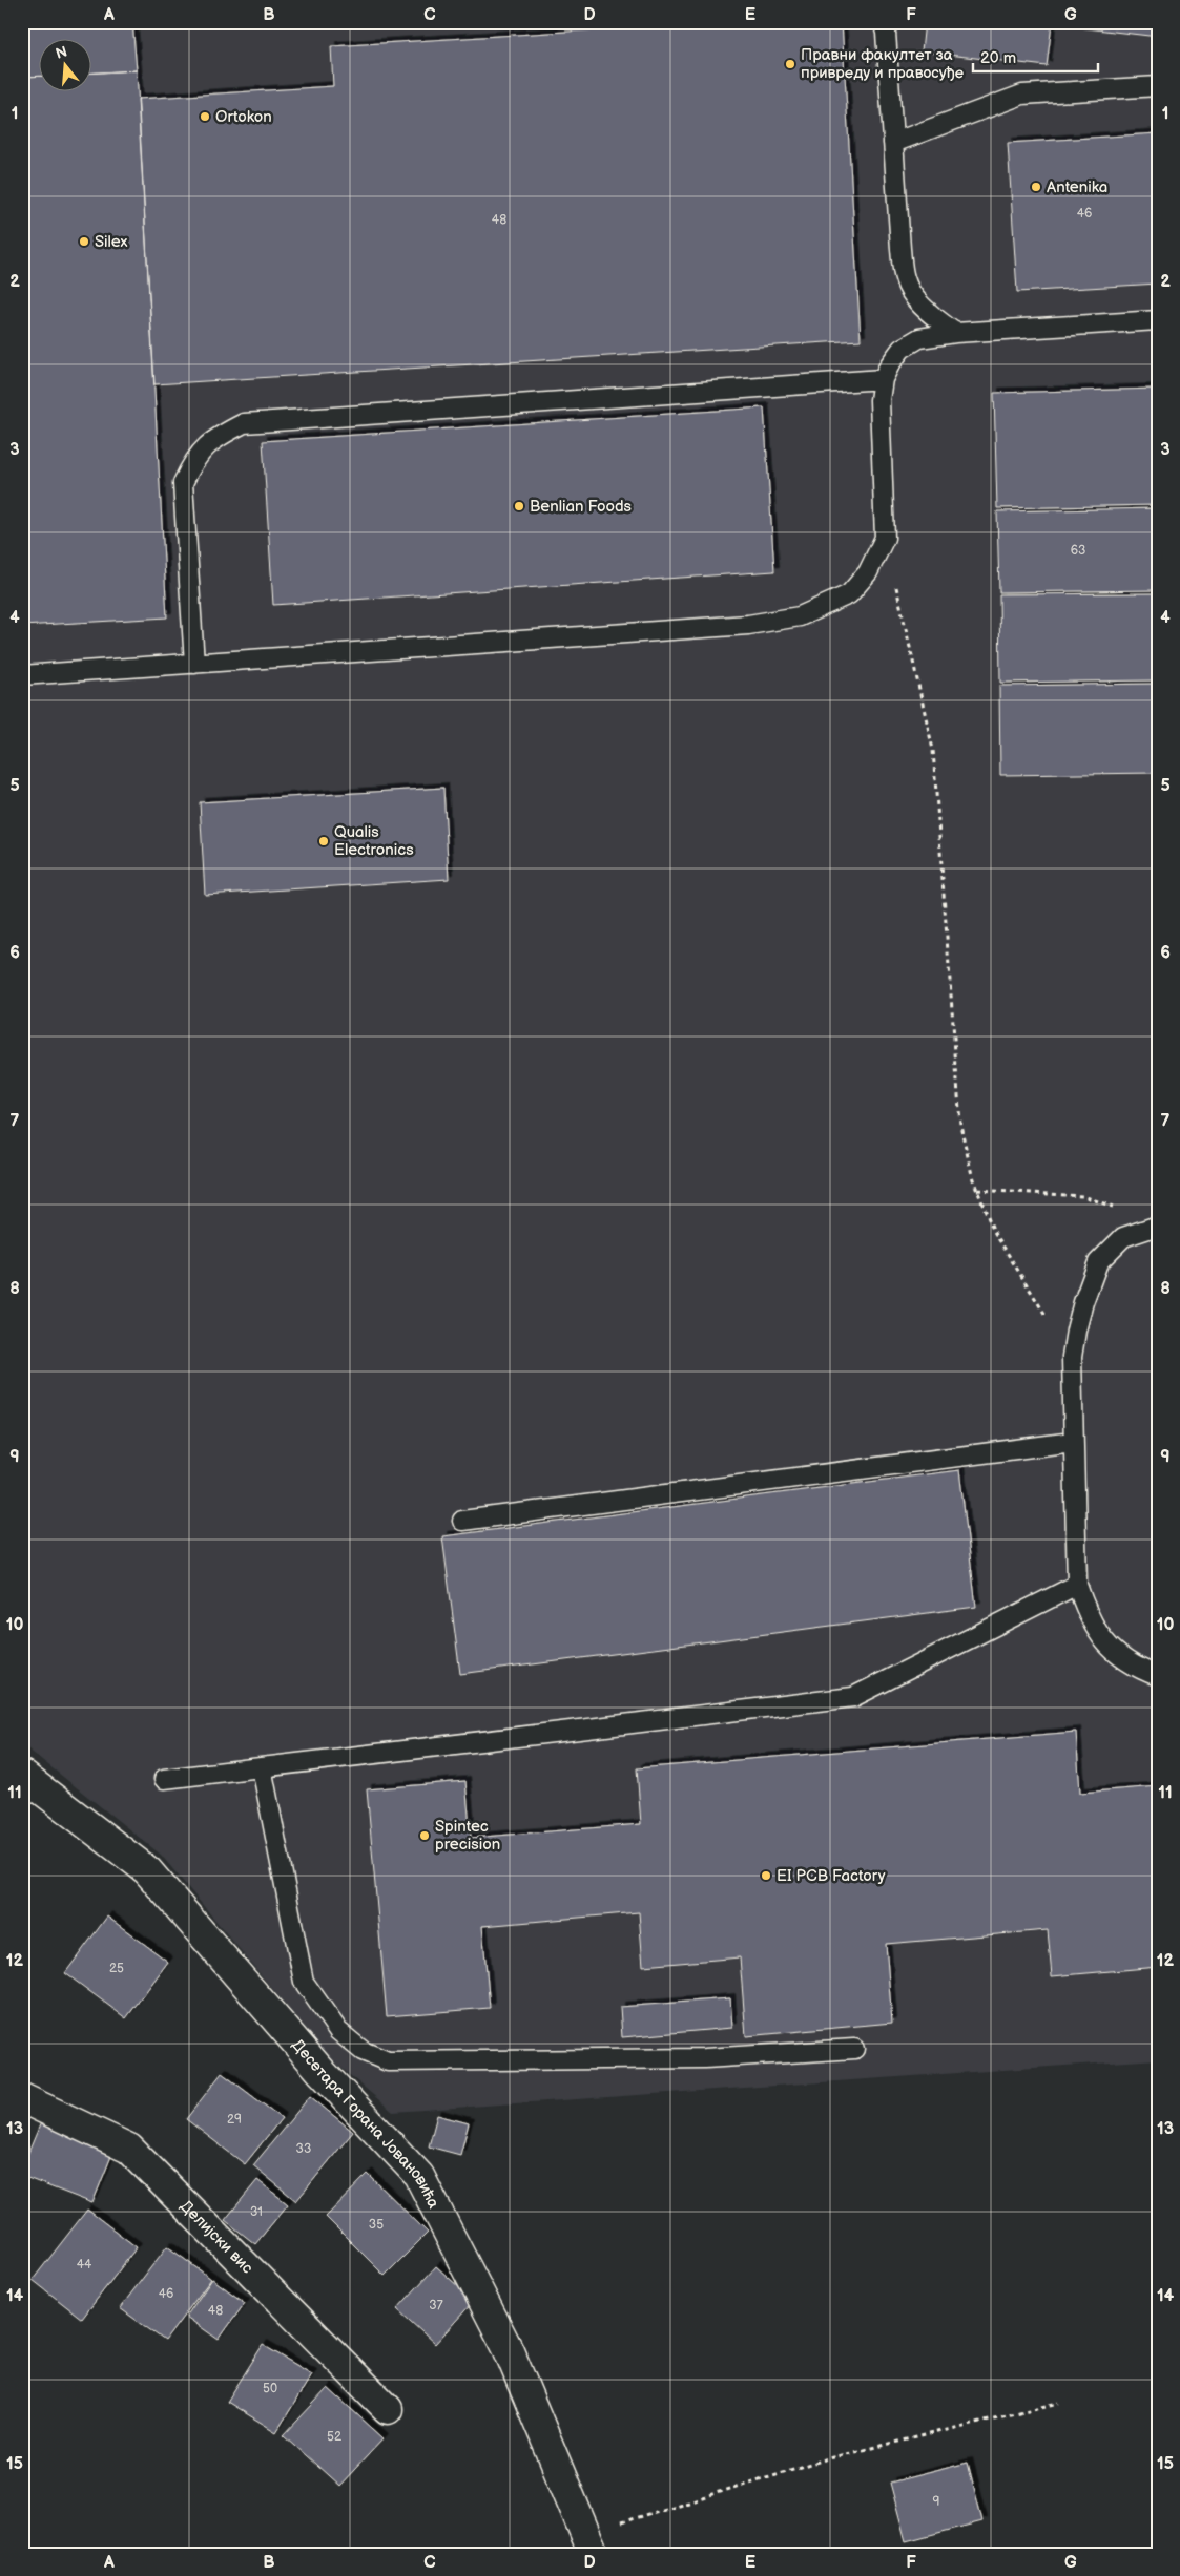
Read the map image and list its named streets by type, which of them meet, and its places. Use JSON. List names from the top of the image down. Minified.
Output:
{"streets":{"street":["Десетара Горана Јовановића","Делијски вис"]},"places":["Правни факултет за привреду и правосуђе","Ortokon","Antenika","Silex","Benlian Foods","Qualis Electronics","Spintec precision","EI PCB Factory"],"house_numbers":["46","48","63","25","29","33","31","35","44","46","37","48","50","52","9"],"scale_bar":"20 m","north":"top","grid":{"columns":["A","B","C","D","E","F","G"],"rows":["1","2","3","4","5","6","7","8","9","10","11","12","13","14","15"]}}
